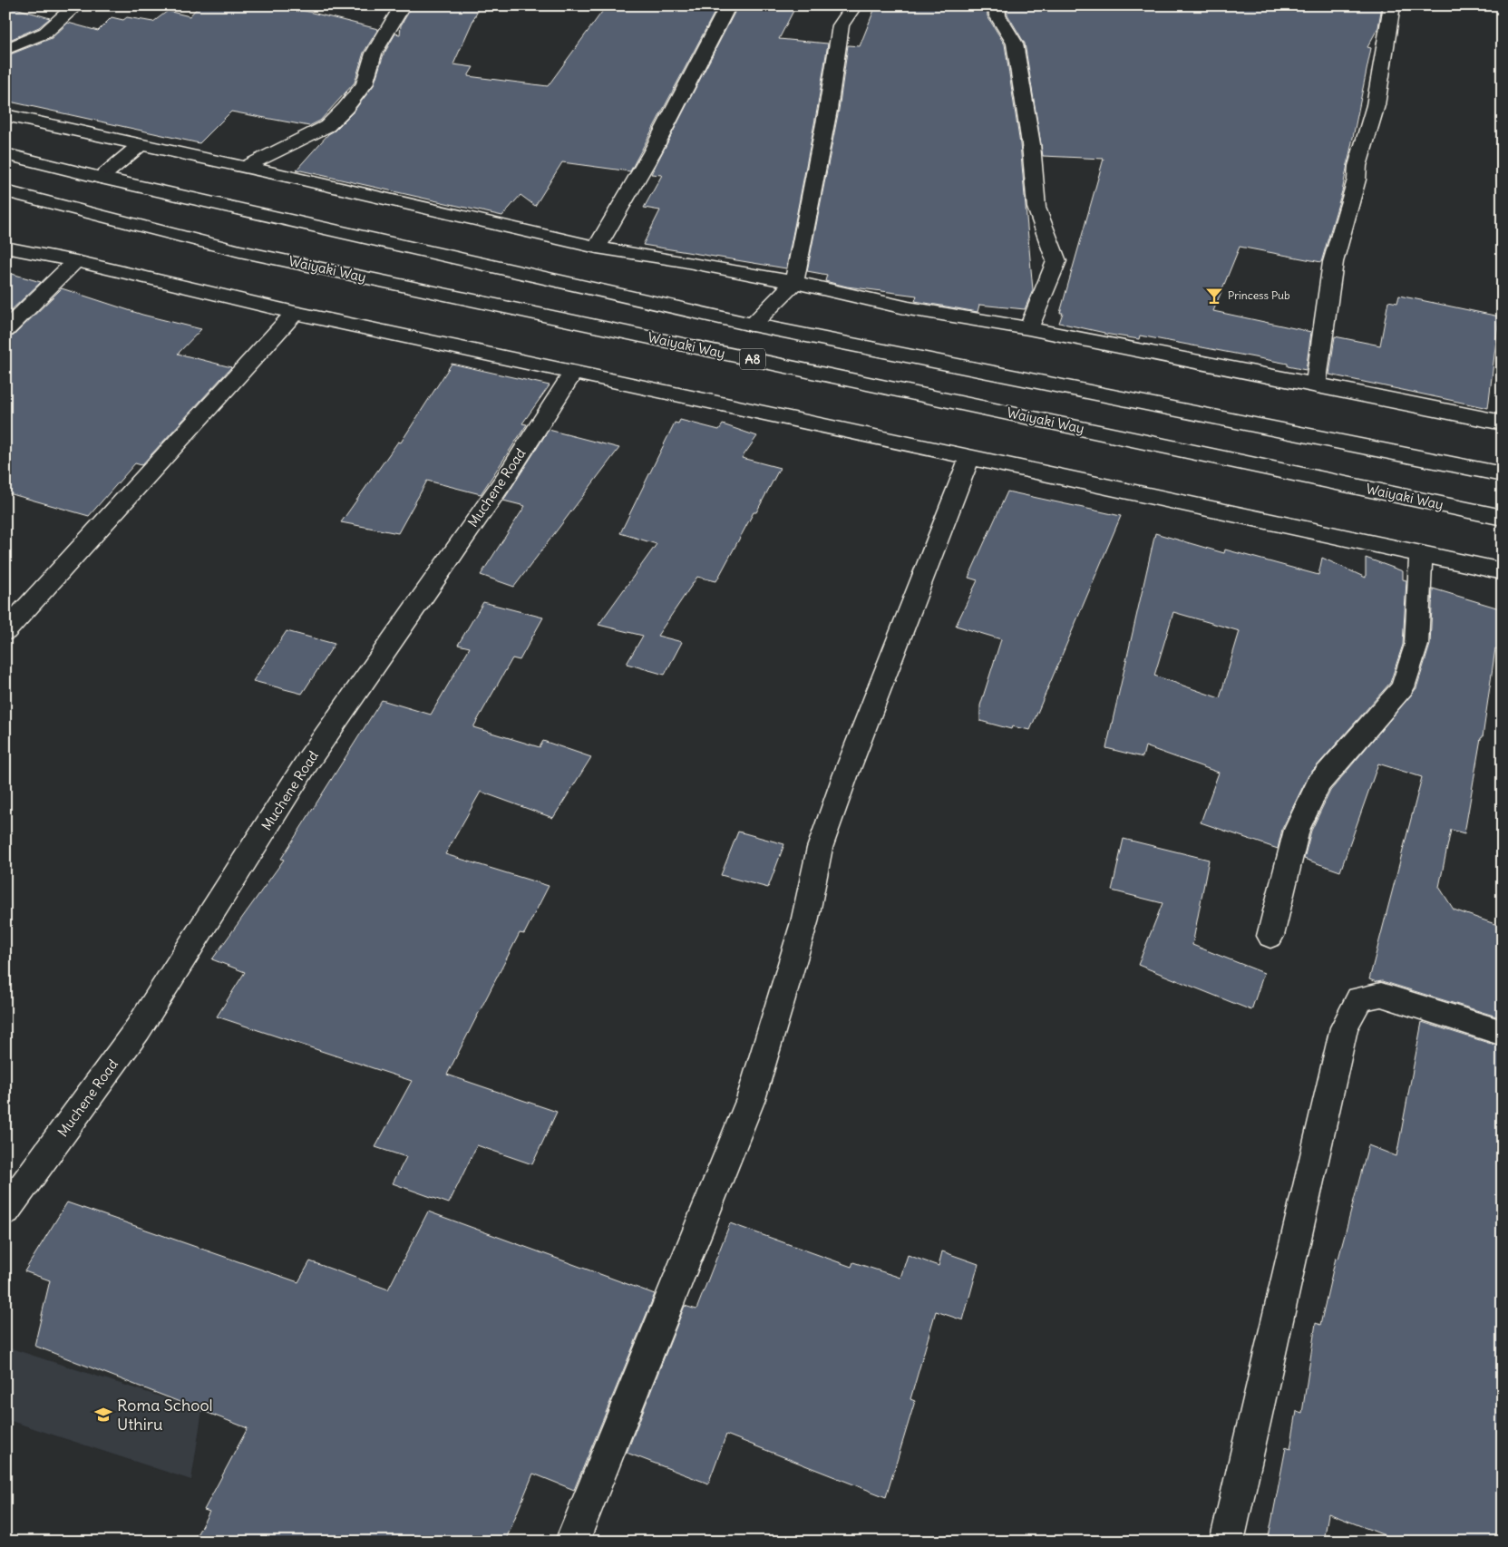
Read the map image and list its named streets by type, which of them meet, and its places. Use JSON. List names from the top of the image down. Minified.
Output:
{"streets":{"main road":["Waiyaki Way","A8","Muchene Road"]},"places":{"bar":["Princess Pub"],"school or university":["Roma School Uthiru"]}}
